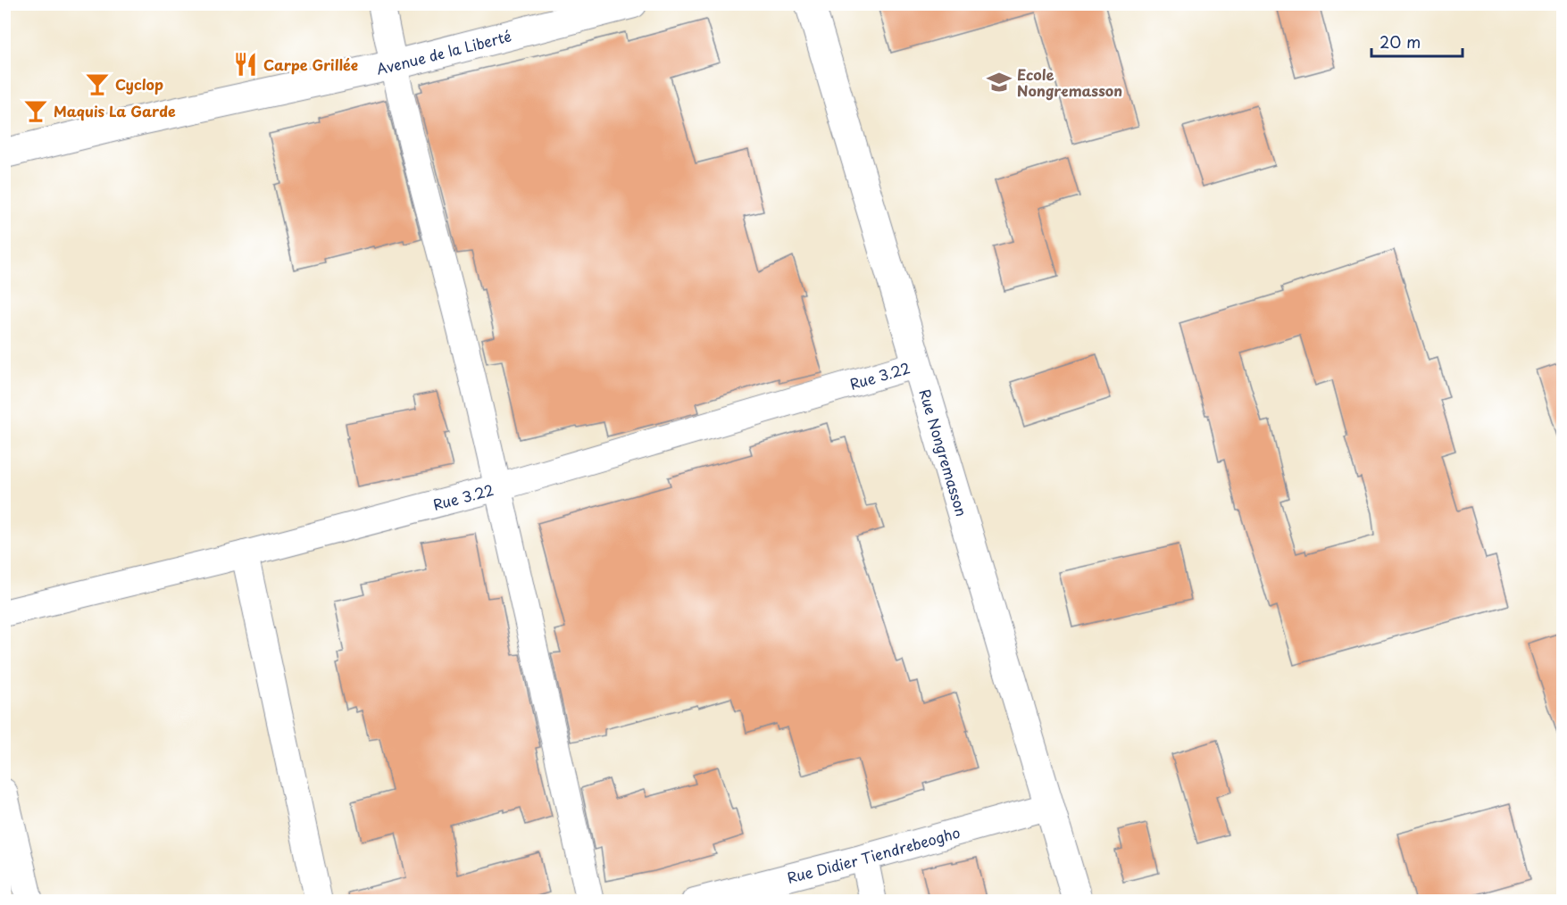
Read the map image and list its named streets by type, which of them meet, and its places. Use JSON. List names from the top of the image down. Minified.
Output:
{"streets":{"street":["Avenue de la Liberté","Rue 3.22","Rue Nongremasson","Rue Didier Tiendrebeogho"]},"crossings":[["Rue 3.22","Rue Nongremasson"],["Rue Nongremasson","Rue Didier Tiendrebeogho"]],"places":{"restaurant":["Carpe Grillée"],"school or university":["Ecole Nongremasson"],"bar":["Cyclop","Maquis La Garde"]},"scale_bar":"20 m"}
